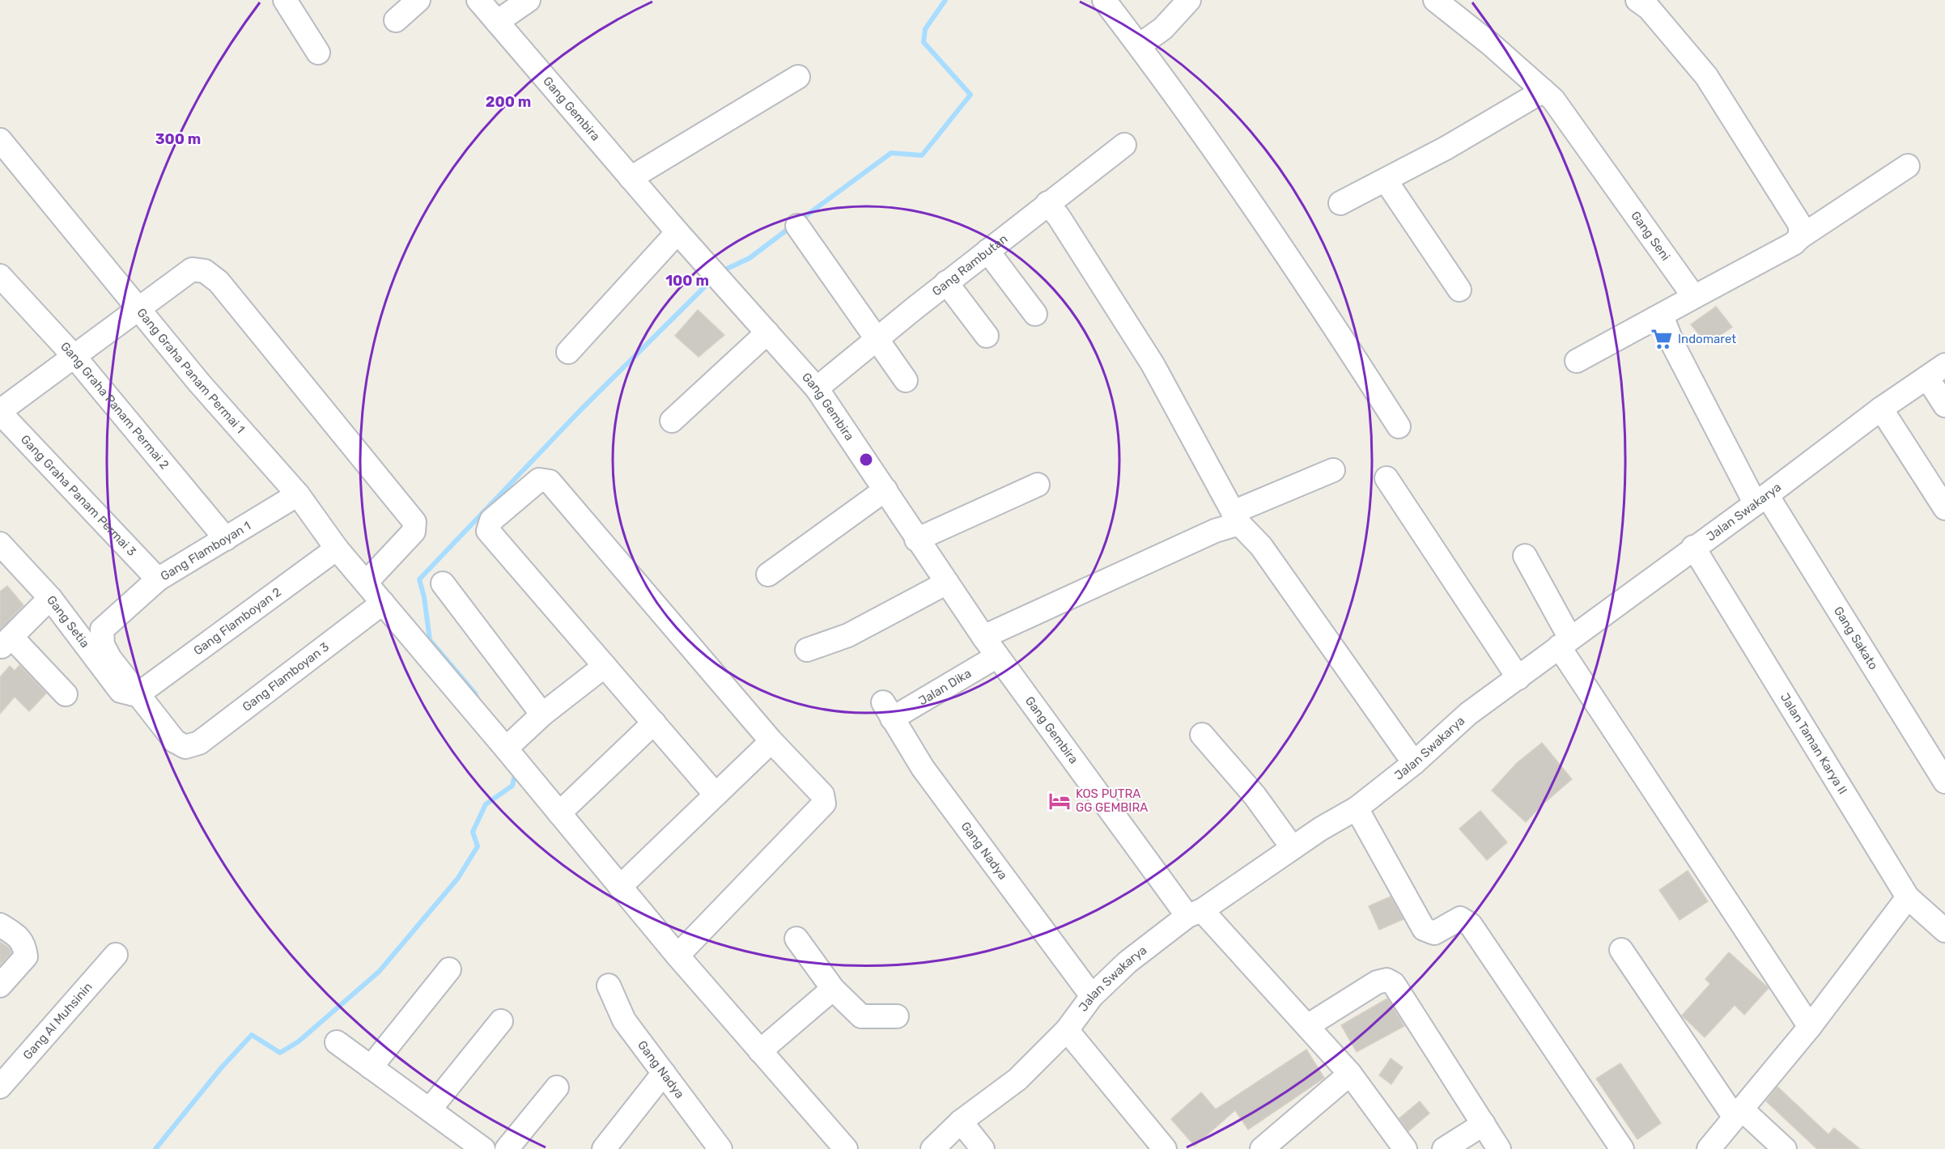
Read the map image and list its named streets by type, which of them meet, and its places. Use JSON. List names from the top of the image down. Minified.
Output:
{"streets":{"street":["Gang Gembira","Gang Seni","Gang Rambutan","Gang Graha Panam Permai 1","Gang Graha Panam Permai 2","Gang Graha Panam Permai 3","Jalan Swakarya","Gang Flamboyan 1","Gang Setia","Gang Flamboyan 2","Gang Sakato","Gang Flamboyan 3","Jalan Dika","Jalan Taman Karya II","Gang Nadya","Gang Al Muhsinin"]},"crossings":[["Gang Gembira","Gang Rambutan"],["Gang Gembira","Jalan Swakarya"],["Gang Gembira","Jalan Dika"],["Gang Graha Panam Permai 1","Gang Flamboyan 1"],["Gang Graha Panam Permai 1","Gang Flamboyan 2"],["Gang Graha Panam Permai 1","Gang Flamboyan 3"],["Gang Graha Panam Permai 2","Gang Flamboyan 1"],["Gang Graha Panam Permai 3","Gang Flamboyan 1"],["Jalan Swakarya","Gang Sakato"],["Jalan Swakarya","Jalan Taman Karya II"],["Jalan Swakarya","Gang Nadya"],["Gang Flamboyan 1","Gang Setia"],["Gang Flamboyan 1","Gang Flamboyan 2"],["Gang Flamboyan 1","Gang Flamboyan 3"],["Gang Setia","Gang Flamboyan 2"],["Gang Setia","Gang Flamboyan 3"],["Gang Flamboyan 2","Gang Flamboyan 3"],["Jalan Dika","Gang Nadya"]],"places":{"supermarket":["Indomaret"],"hotel":["KOS PUTRA GG GEMBIRA"]},"rings":["200 m","300 m","100 m"]}
